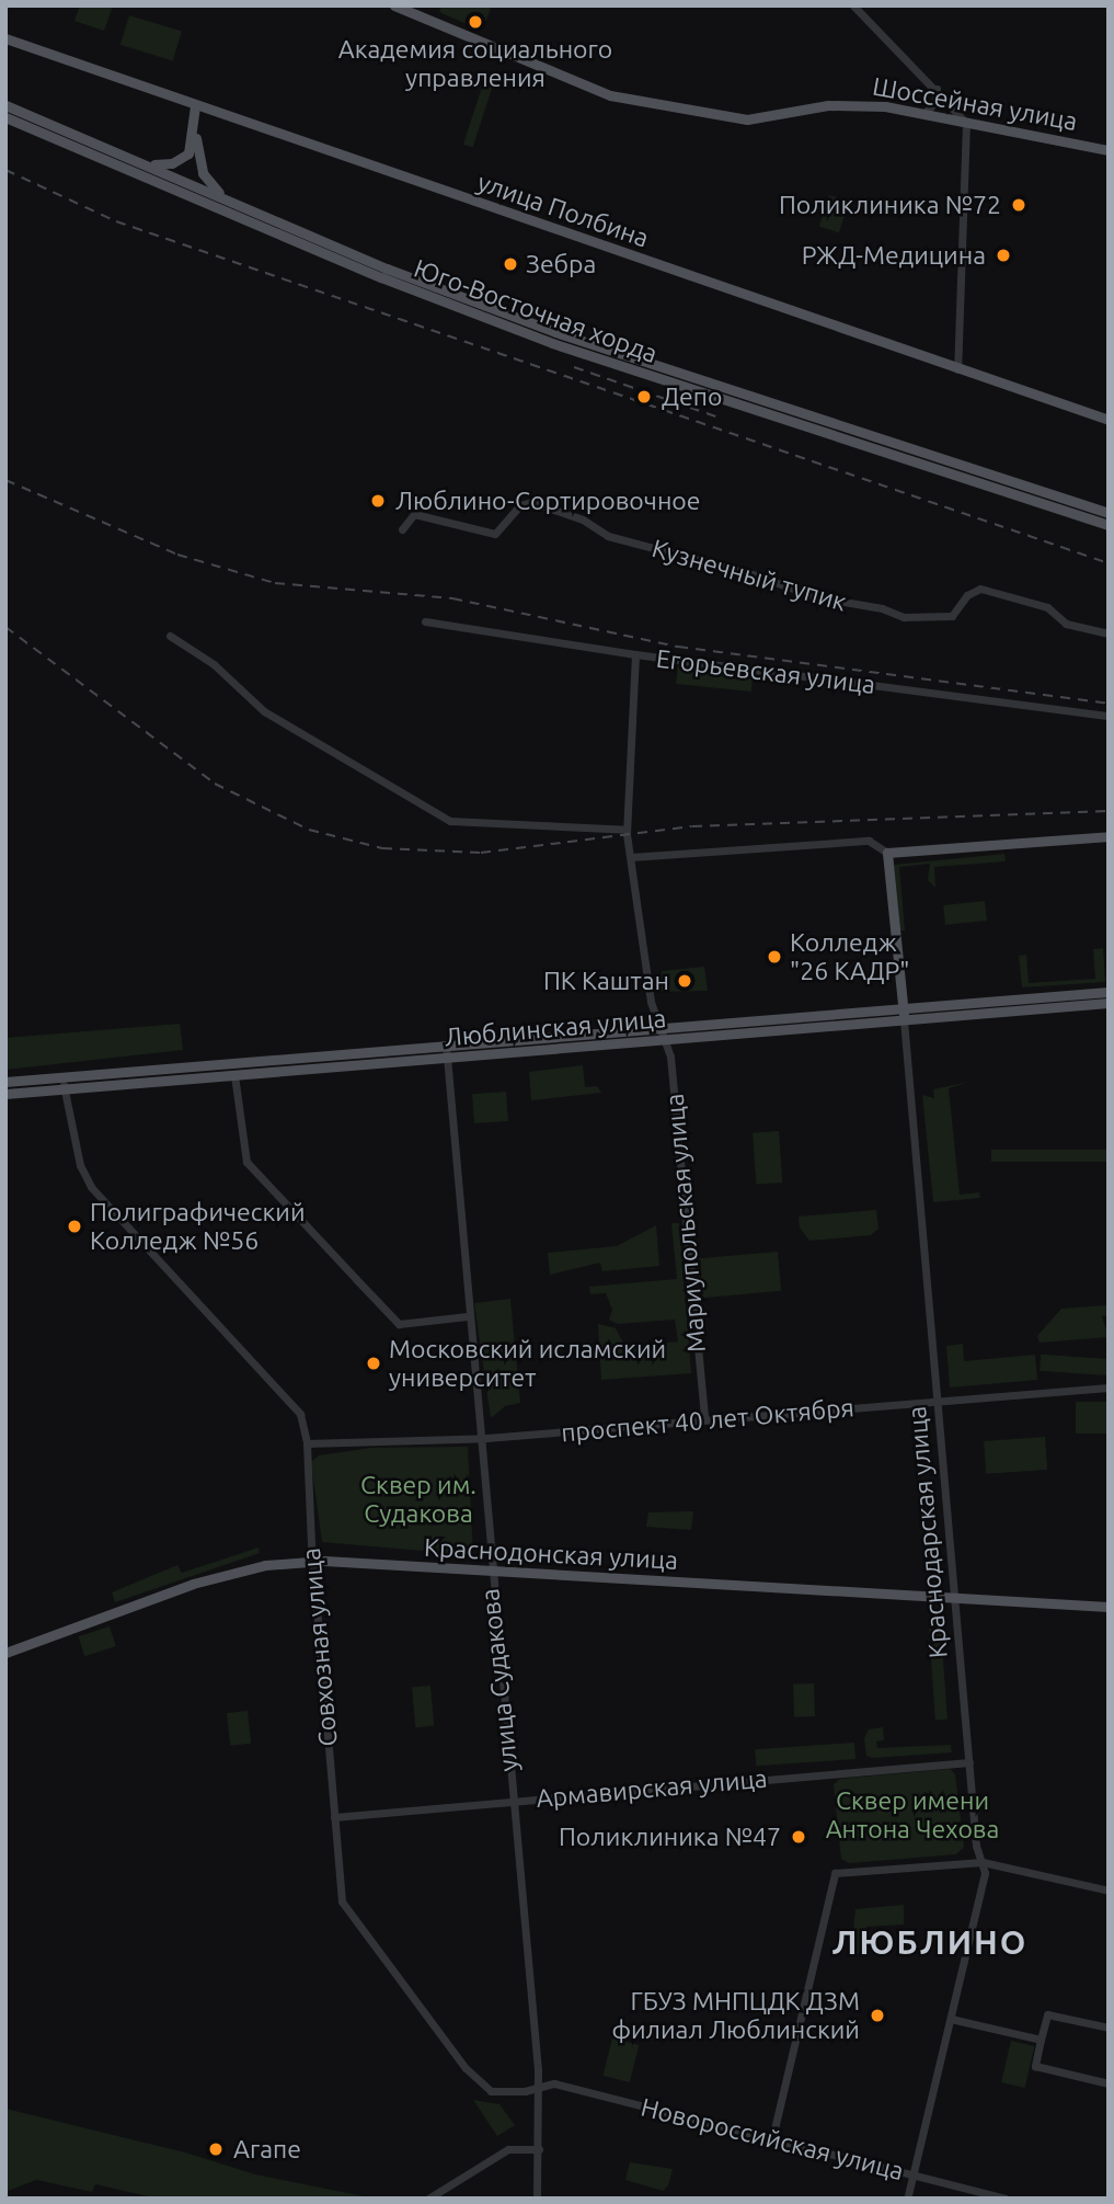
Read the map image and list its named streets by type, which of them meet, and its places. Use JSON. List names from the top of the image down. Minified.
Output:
{"streets":{"main road":["Шоссейная улица","улица Полбина","Юго-Восточная хорда","Люблинская улица","Краснодарская улица","Краснодонская улица"],"street":["Кузнечный тупик","Егорьевская улица","Мариупольская улица","проспект 40 лет Октября","Совхозная улица","улица Судакова","Армавирская улица","Новороссийская улица"]},"crossings":[["Люблинская улица","Мариупольская улица"],["Люблинская улица","Краснодарская улица"],["Люблинская улица","Совхозная улица"],["Люблинская улица","улица Судакова"],["Мариупольская улица","проспект 40 лет Октября"],["проспект 40 лет Октября","Краснодарская улица"],["проспект 40 лет Октября","Совхозная улица"],["проспект 40 лет Октября","улица Судакова"],["Краснодарская улица","Краснодонская улица"],["Краснодарская улица","Армавирская улица"],["Краснодарская улица","Новороссийская улица"],["Краснодонская улица","Совхозная улица"],["Краснодонская улица","улица Судакова"],["Совхозная улица","улица Судакова"],["Совхозная улица","Армавирская улица"],["Совхозная улица","Новороссийская улица"],["улица Судакова","Армавирская улица"],["улица Судакова","Новороссийская улица"]],"districts":["ЛЮБЛИНО"],"parks":["Сквер им. Судакова","Сквер имени Антона Чехова"],"places":["Академия социального управления","Поликлиника №72","РЖД-Медицина","Зебра","Депо","Люблино-Сортировочное","Колледж \"26 КАДР\"","ПК Каштан","Полиграфический Колледж №56","Московский исламский университет","Поликлиника №47","ГБУЗ МНПЦДК ДЗМ филиал Люблинский","Агапе"]}
